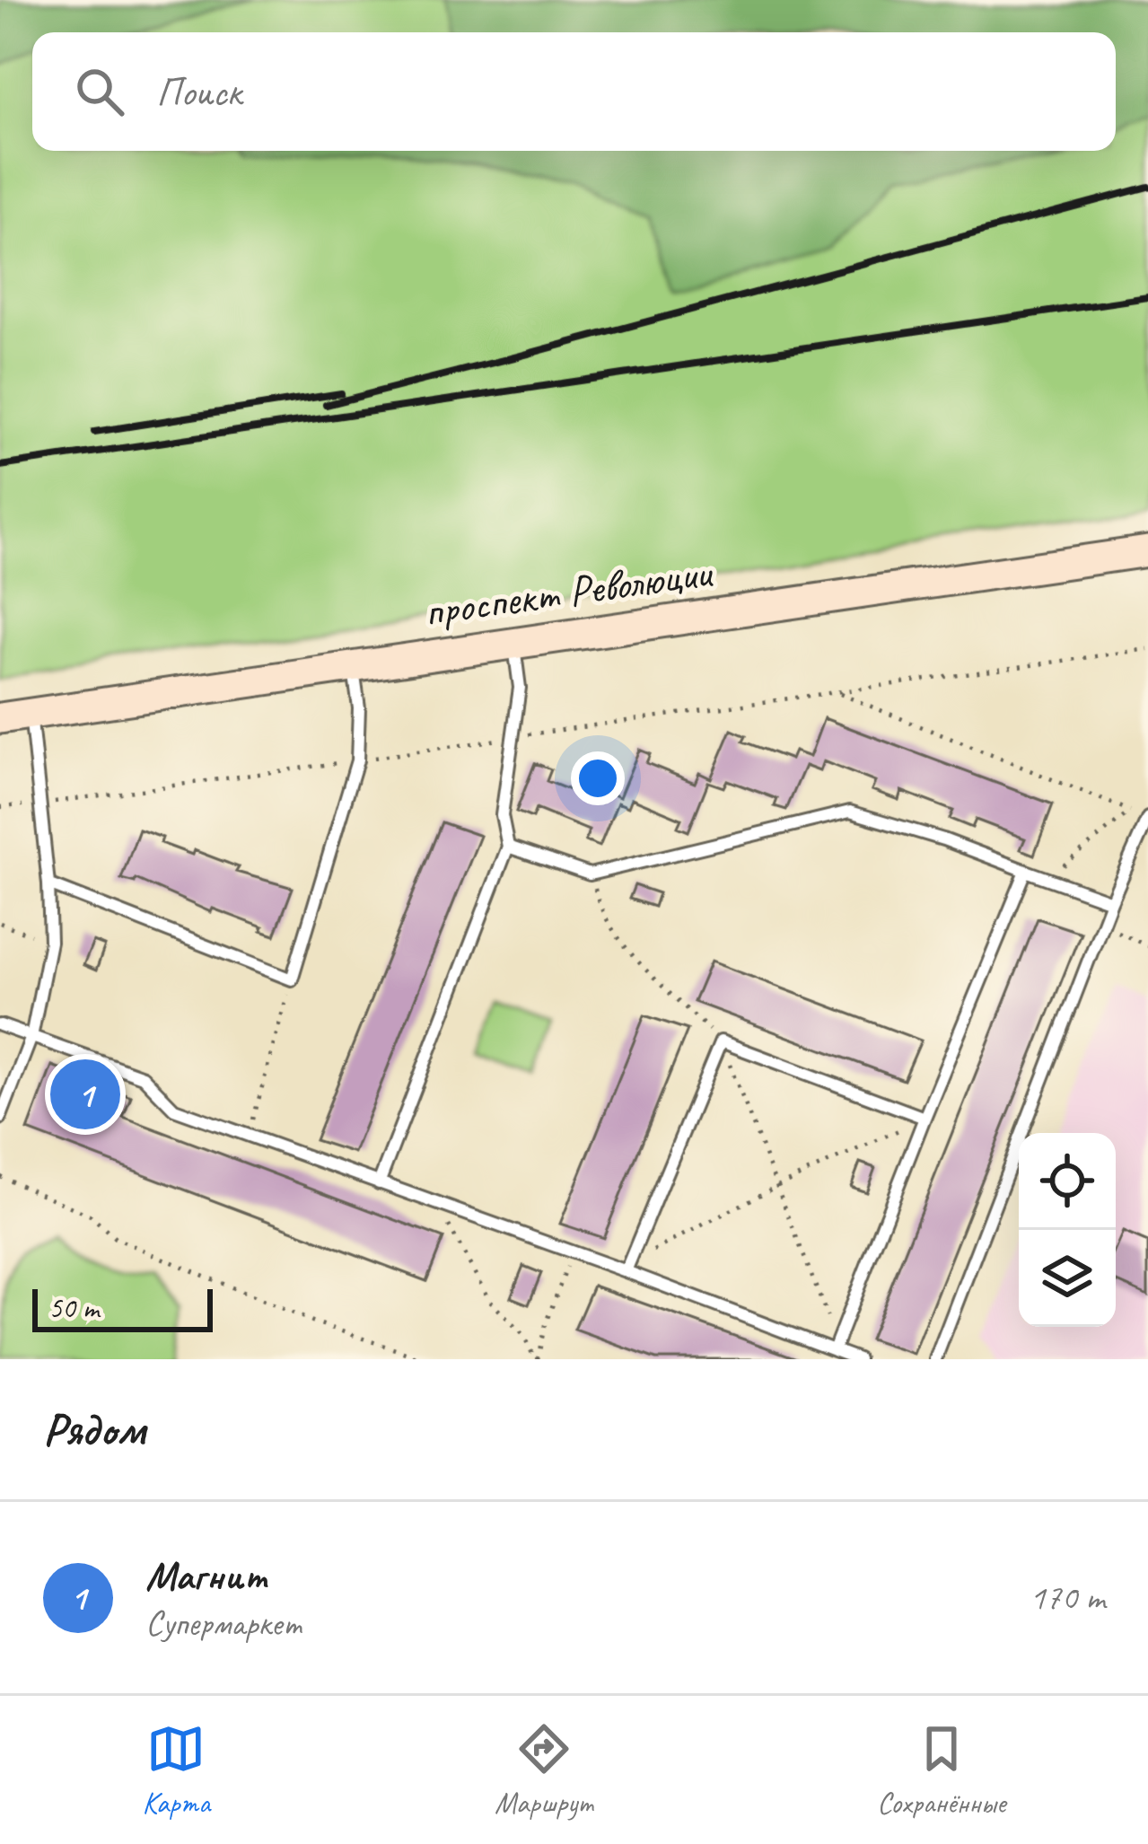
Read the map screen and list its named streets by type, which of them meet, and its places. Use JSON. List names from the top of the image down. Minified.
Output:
{"streets":{"main road":["проспект Революции"]},"scale_bar":"50 m","page":{"search":"Поиск","pins":"1","scale":"50 m","heading":"Рядом","list":[{"mark":"1","name":"Магнит","note":"Супермаркет","value":"170 m"}],"nav":["Карта","Маршрут","Сохранённые"]}}
